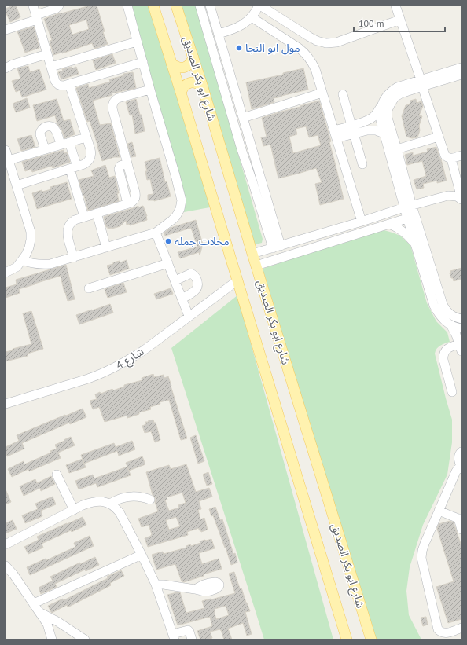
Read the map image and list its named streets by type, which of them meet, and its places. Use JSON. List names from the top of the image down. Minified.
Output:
{"streets":{"main road":["شارع ابو بكر الصديق"],"street":["شارع 4"]},"crossings":[["شارع ابو بكر الصديق","شارع 4"]],"places":["مول ابو النجا","محلات جمله"],"scale_bar":"100 m"}
